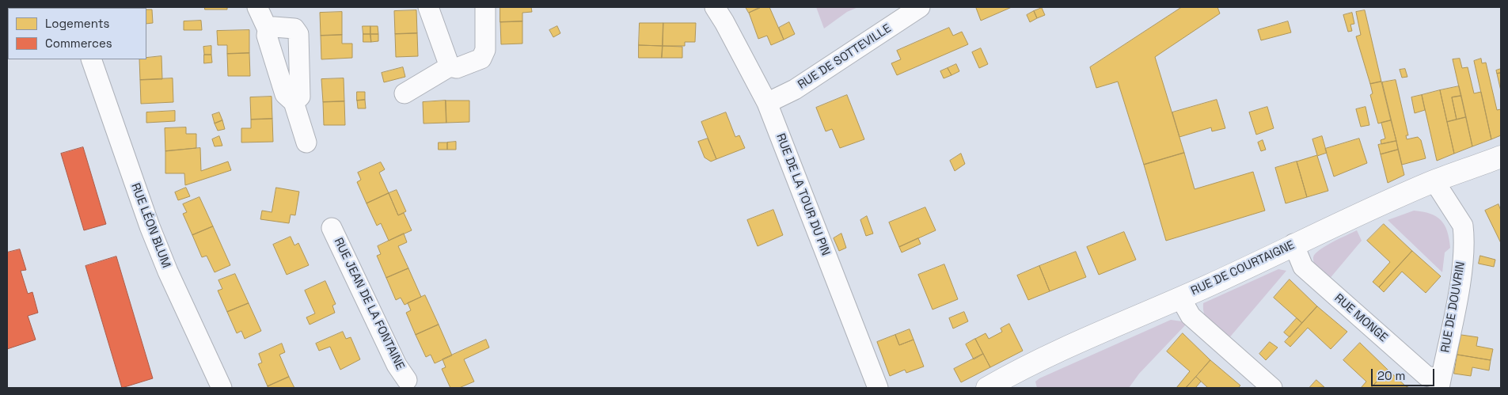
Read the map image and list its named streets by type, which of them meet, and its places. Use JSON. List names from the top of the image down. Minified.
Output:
{"streets":{"street":["RUE DE SOTTEVILLE","RUE DE LA TOUR DU PIN","RUE LÉON BLUM","RUE DE COURTAIGNE","RUE JEAN DE LA FONTAINE","RUE DE DOUVRIN","RUE MONGE"]},"crossings":[["RUE DE SOTTEVILLE","RUE DE LA TOUR DU PIN"],["RUE DE COURTAIGNE","RUE DE DOUVRIN"],["RUE DE COURTAIGNE","RUE MONGE"],["RUE DE DOUVRIN","RUE MONGE"]],"legend":["Logements","Commerces"],"scale_bar":"20 m"}
